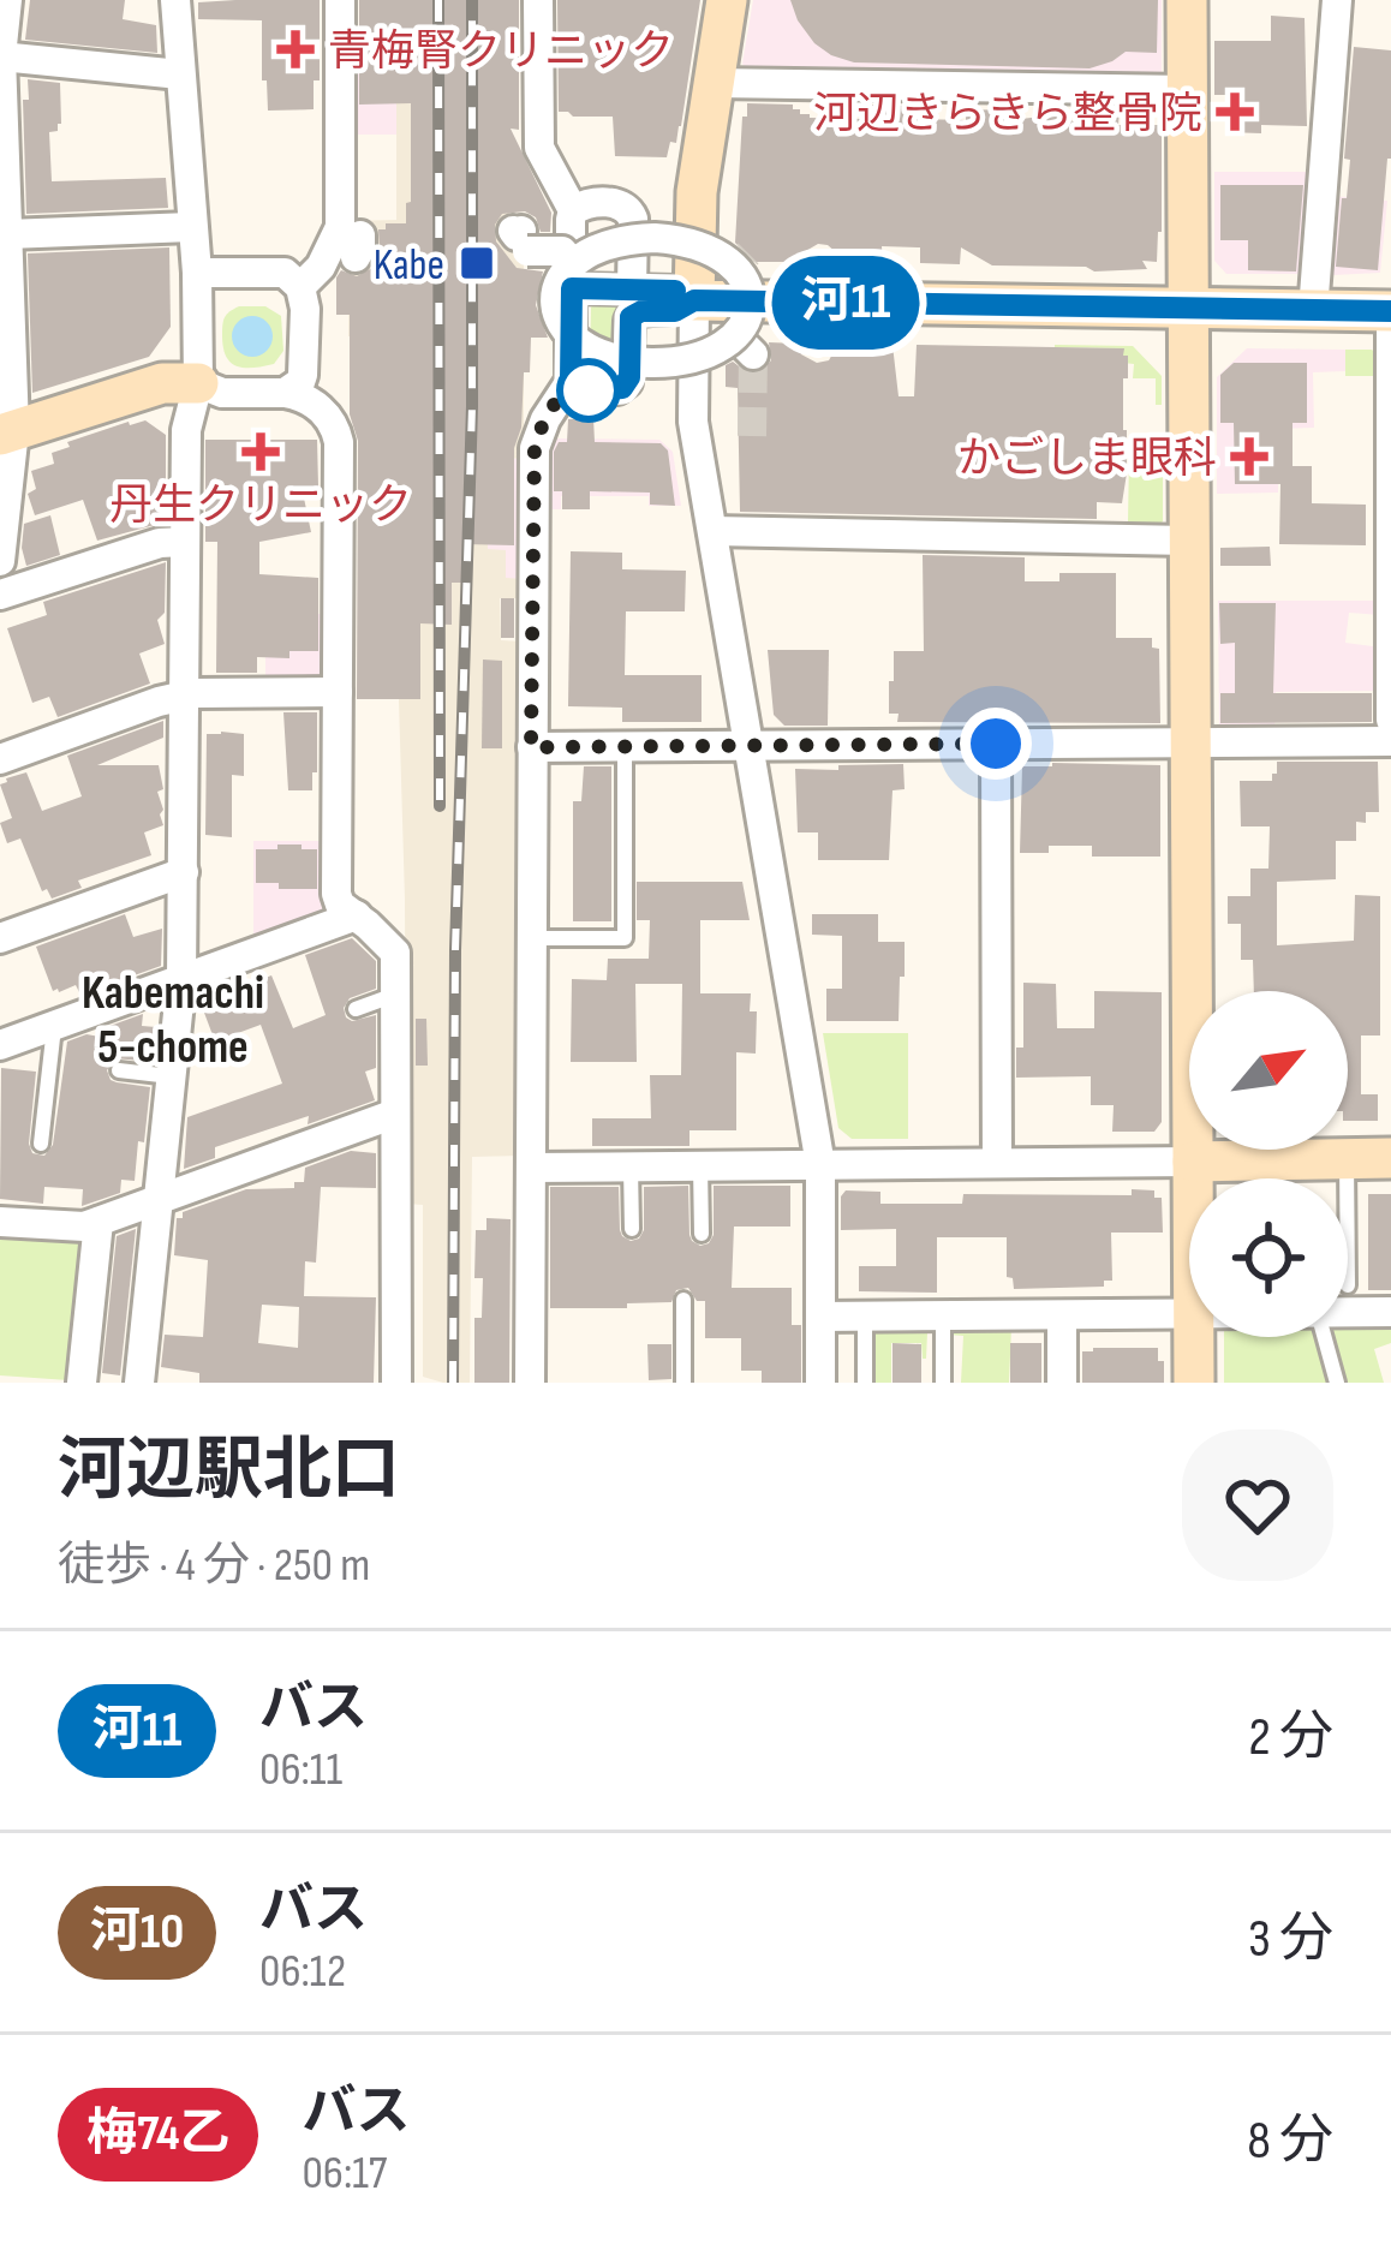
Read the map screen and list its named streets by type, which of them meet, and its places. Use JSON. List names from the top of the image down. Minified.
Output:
{"districts":["Kabemachi 5-chome"],"places":{"health":["青梅腎クリニック","河辺きらきら整骨院","丹生クリニック","かごしま眼科"],"transit":["Kabe"]},"lines":["bus line 河11"],"north":"top right","page":{"on_map":"河11","heading":["河辺駅北口","徒歩 · 4 分 · 250 m"],"list":[{"mark":"河11","name":"バス","note":"06:11","value":"2 分"},{"mark":"河10","name":"バス","note":"06:12","value":"3 分"},{"mark":"梅74乙","name":"バス","note":"06:17","value":"8 分"}]}}
